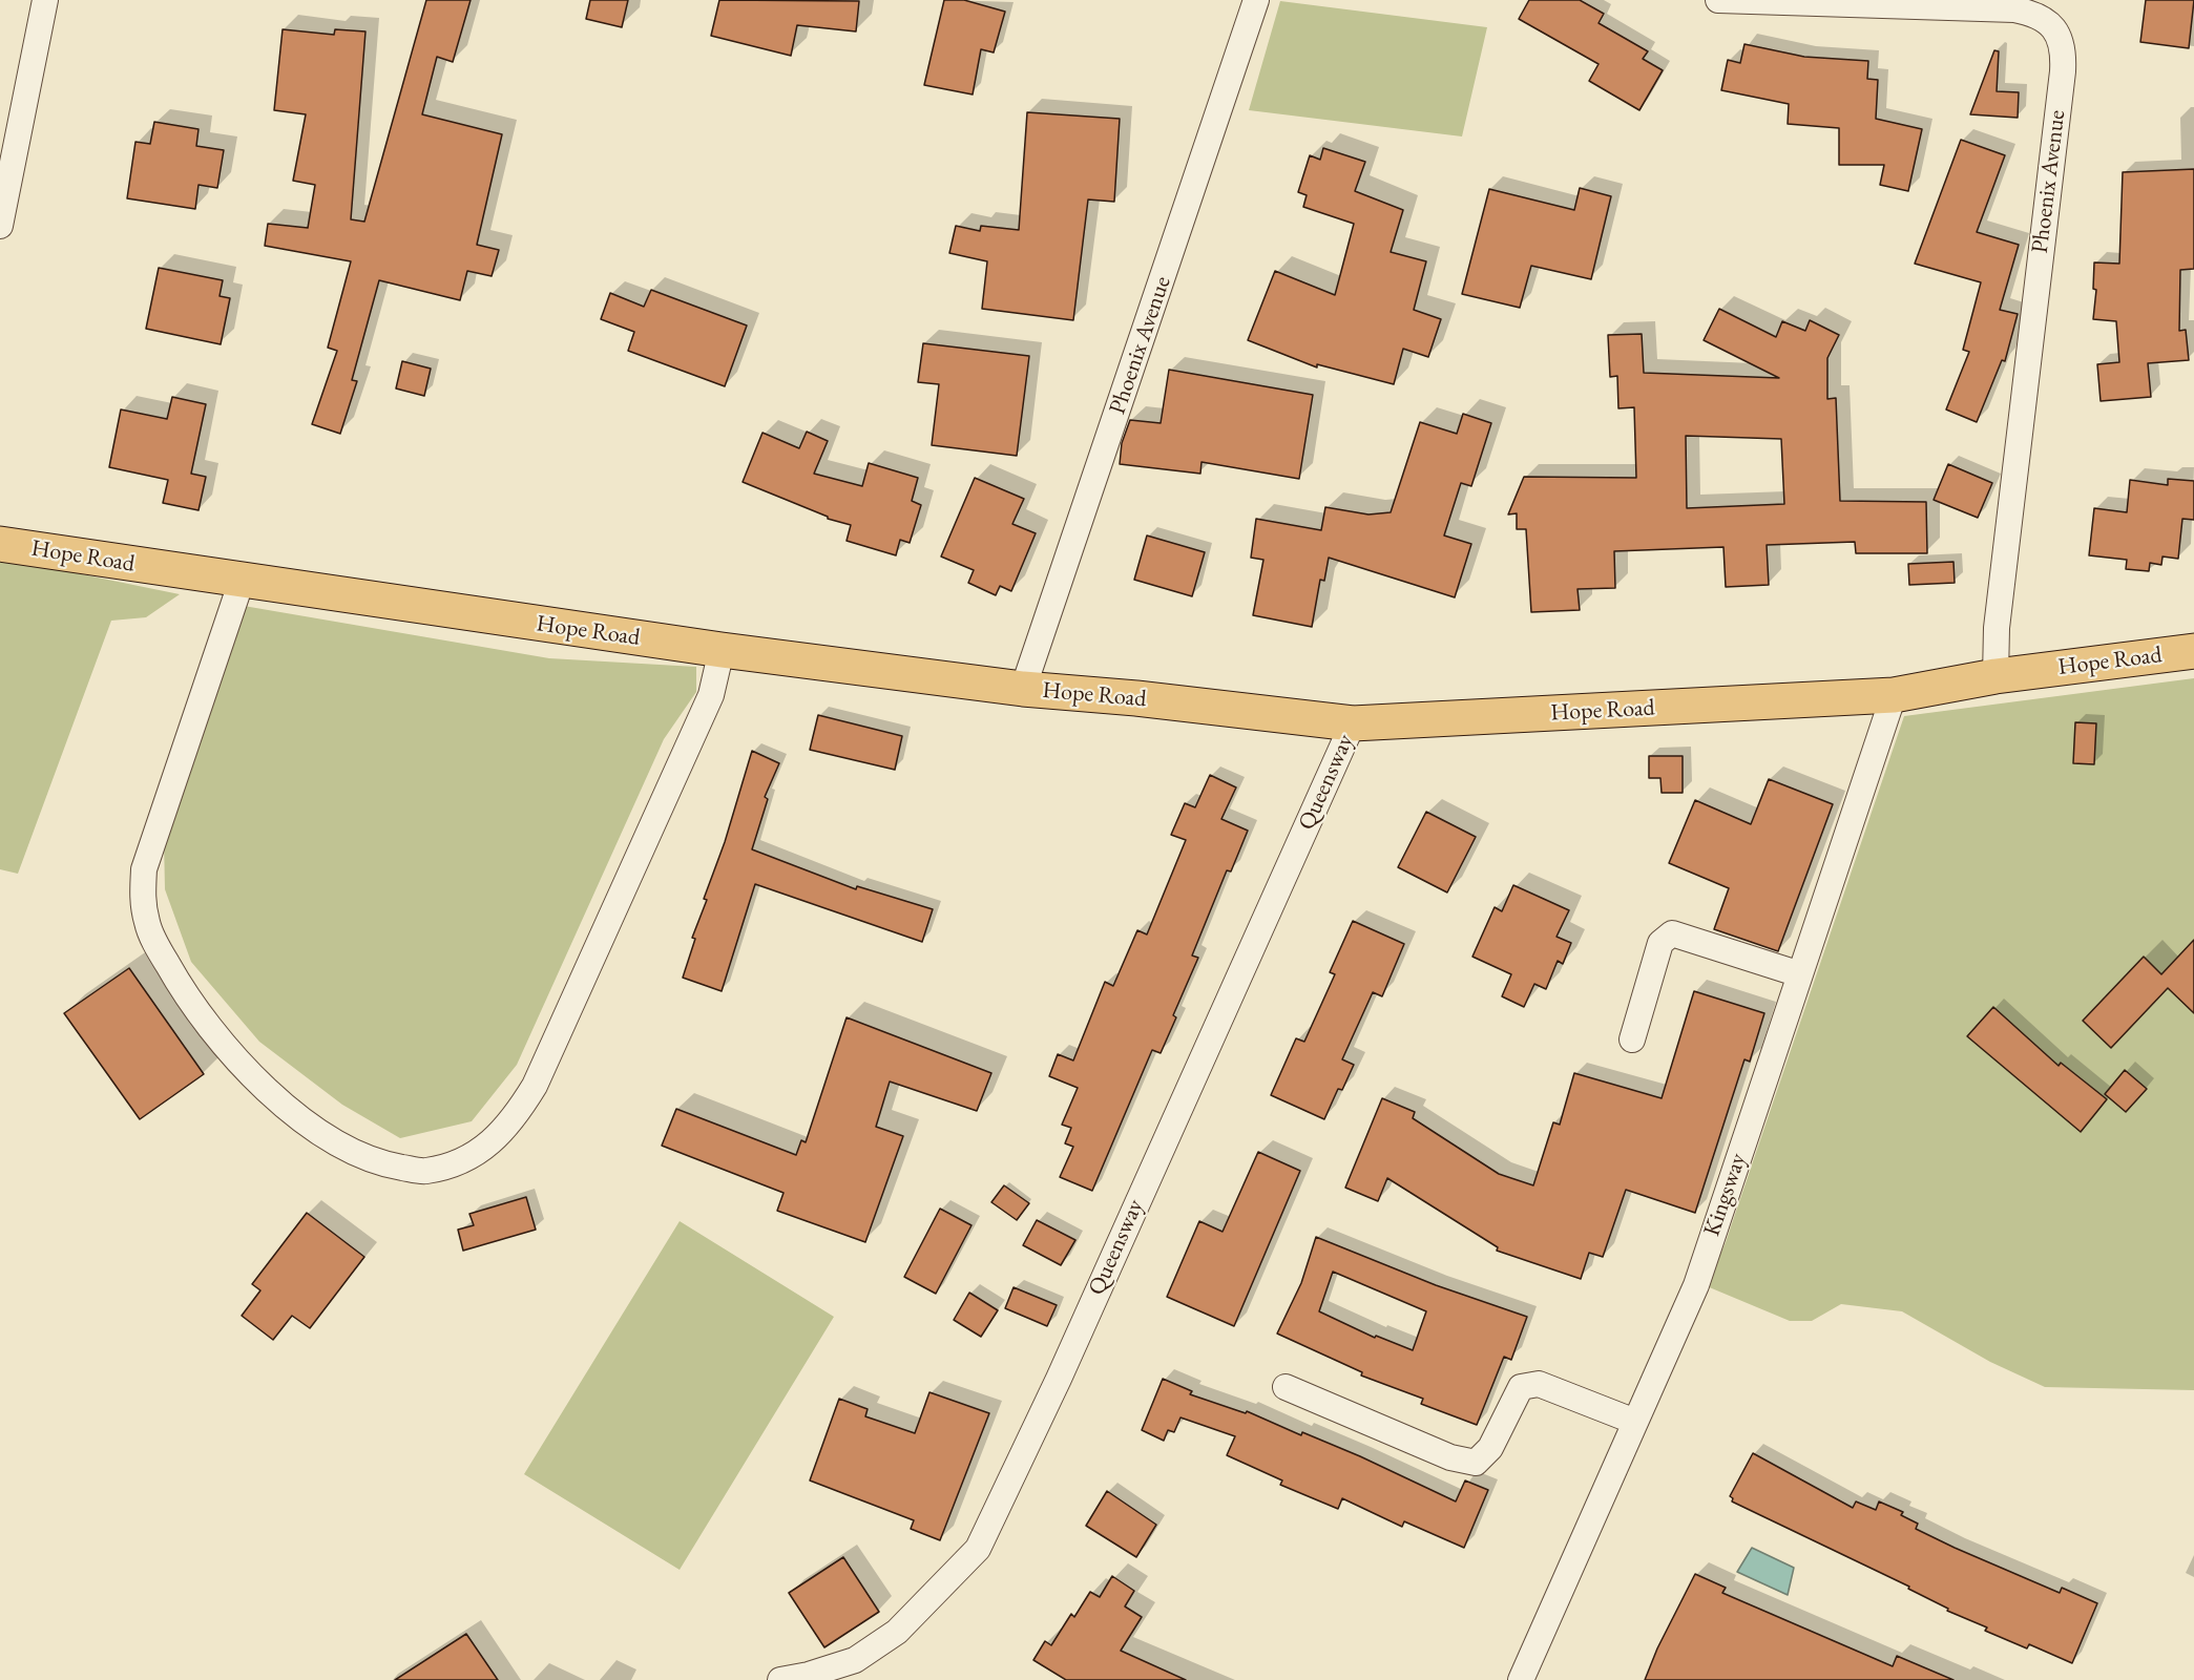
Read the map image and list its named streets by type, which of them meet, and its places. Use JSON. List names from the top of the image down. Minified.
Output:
{"streets":{"main road":["Hope Road"],"street":["Phoenix Avenue","Queensway","Kingsway"]},"crossings":[["Phoenix Avenue","Hope Road"],["Hope Road","Queensway"],["Hope Road","Kingsway"]]}
